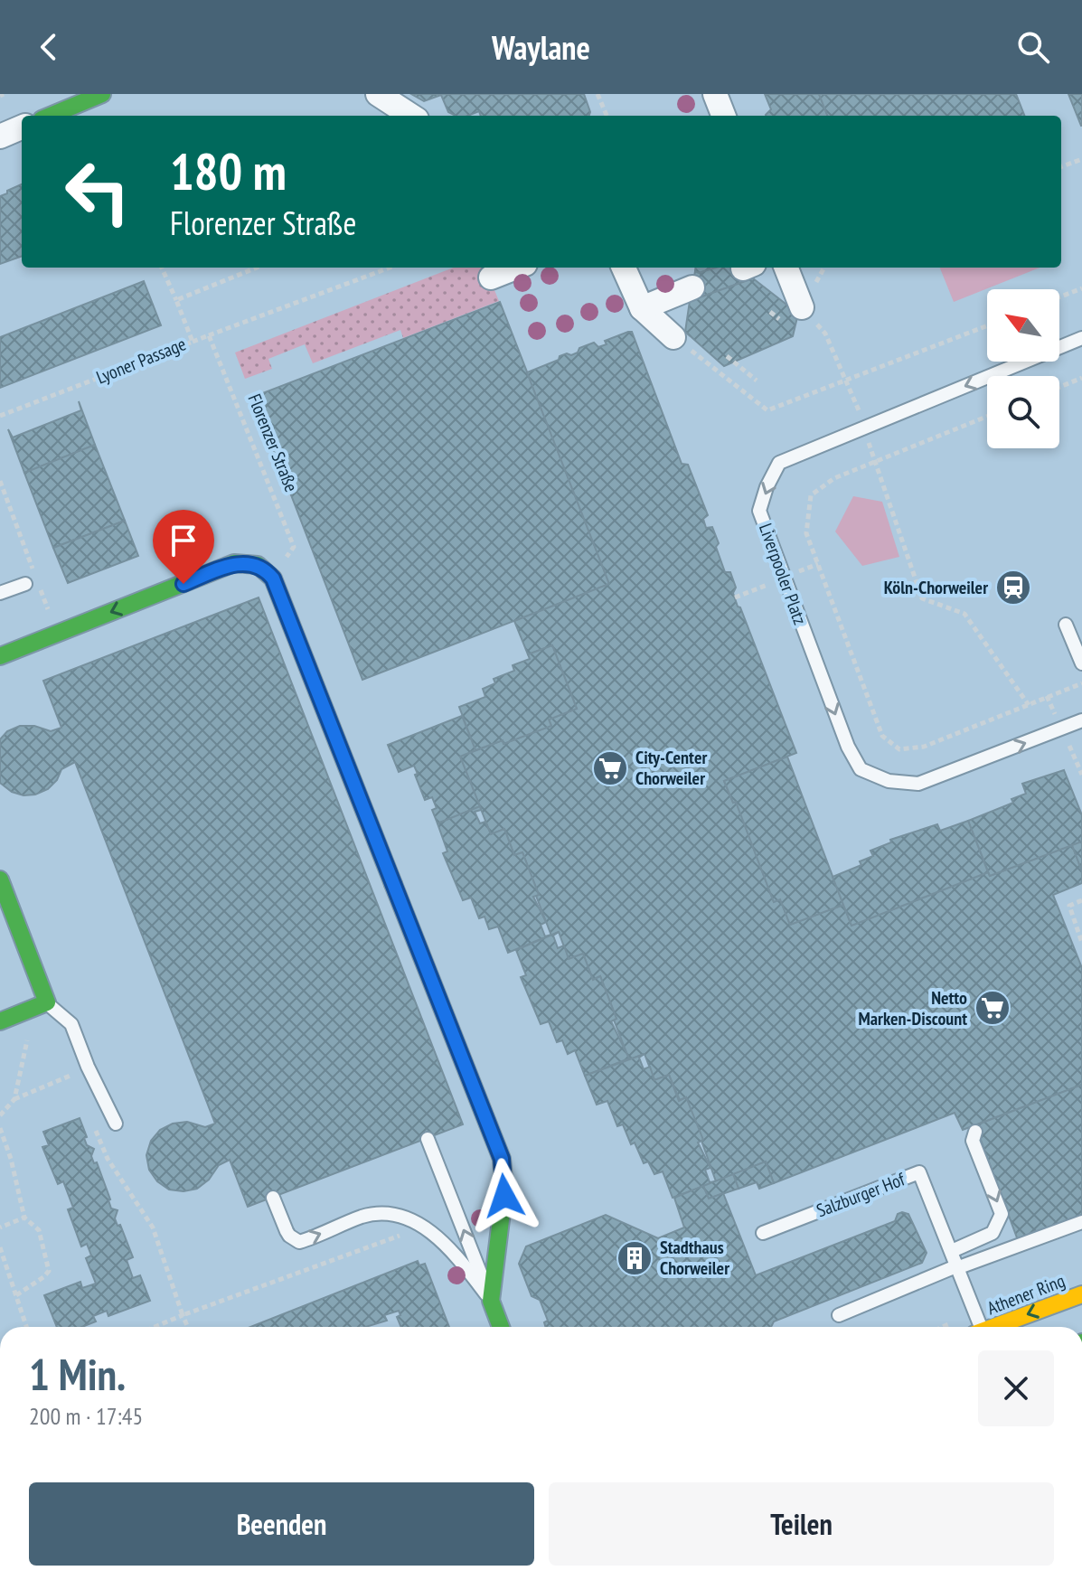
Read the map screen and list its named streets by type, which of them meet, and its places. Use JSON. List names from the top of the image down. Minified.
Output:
{"streets":{"street":["Athener Ring"],"lane":["Liverpooler Platz","Salzburger Hof"],"path":["Lyoner Passage","Florenzer Straße"]},"crossings":[["Lyoner Passage","Florenzer Straße"]],"one_way":["Athener Ring"],"places":{"station":["Köln-Chorweiler"],"supermarket":["City-Center Chorweiler","Netto Marken-Discount"],"building":["Stadthaus Chorweiler"]},"north":"top left","page":{"header":"Waylane","turn":["180 m","Florenzer Straße"],"heading":["1 Min.","200 m · 17:45"],"buttons":["Beenden","Teilen"]}}
